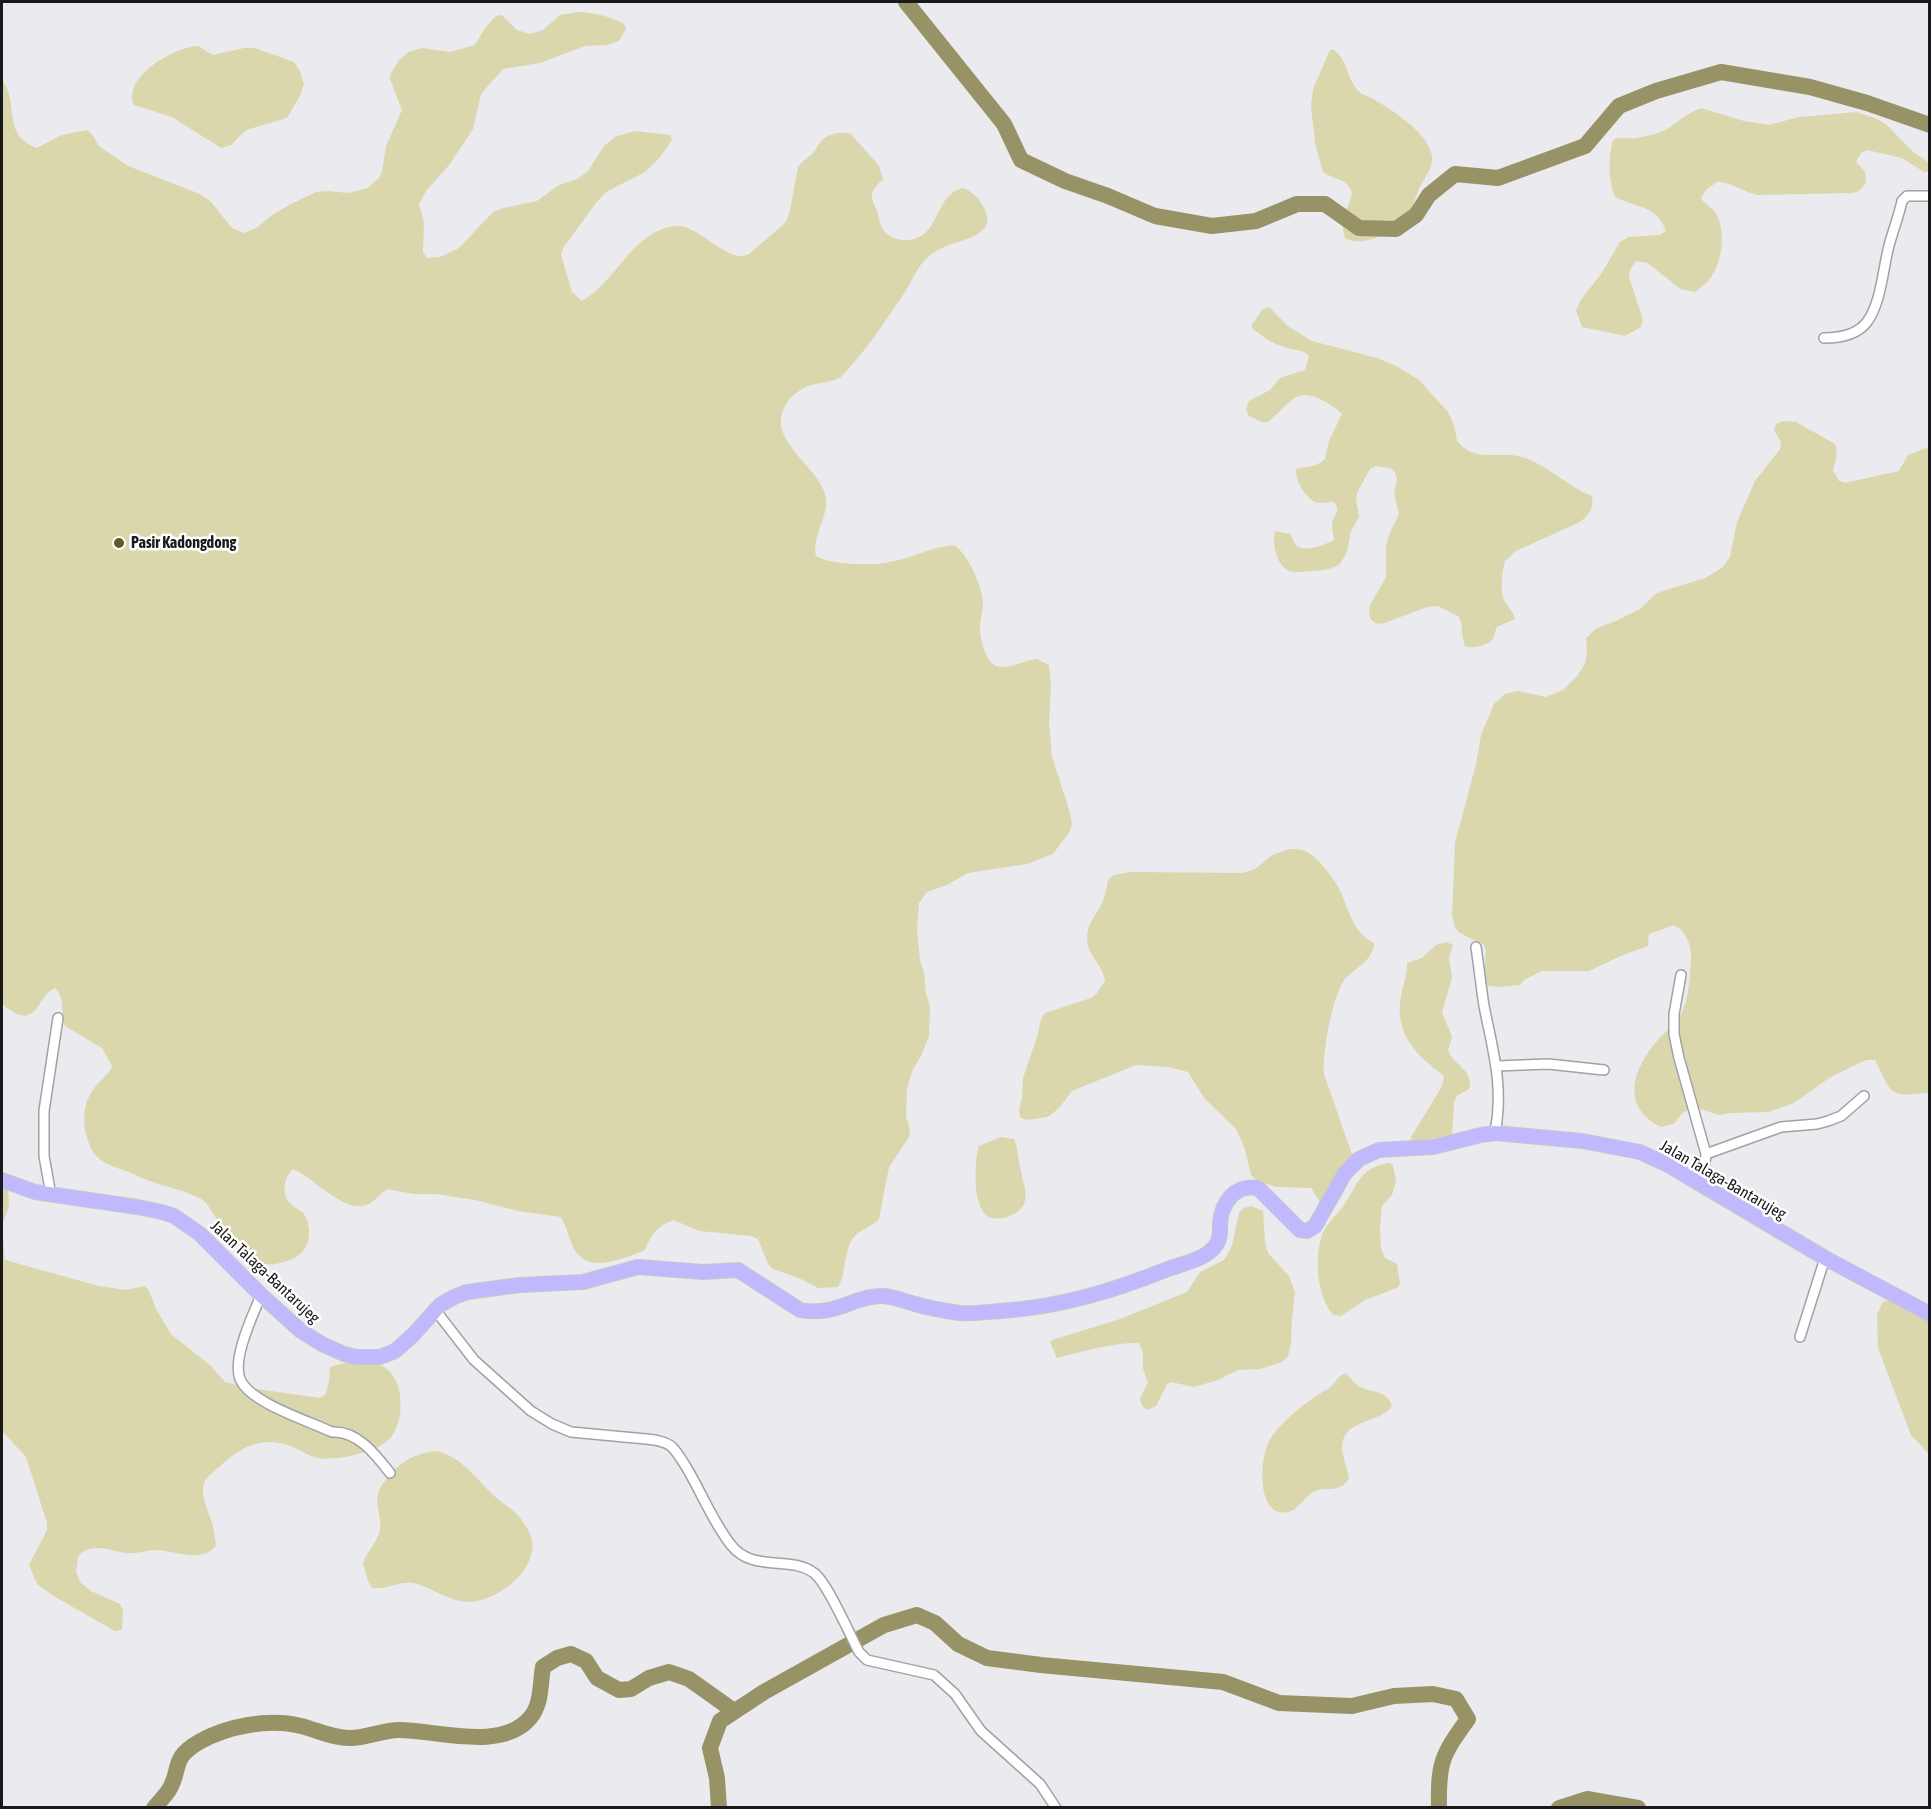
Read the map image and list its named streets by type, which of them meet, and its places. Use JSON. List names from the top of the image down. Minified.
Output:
{"streets":{"main road":["Jalan Talaga-Bantarujeg"]},"places":["Pasir Kadongdong"]}
